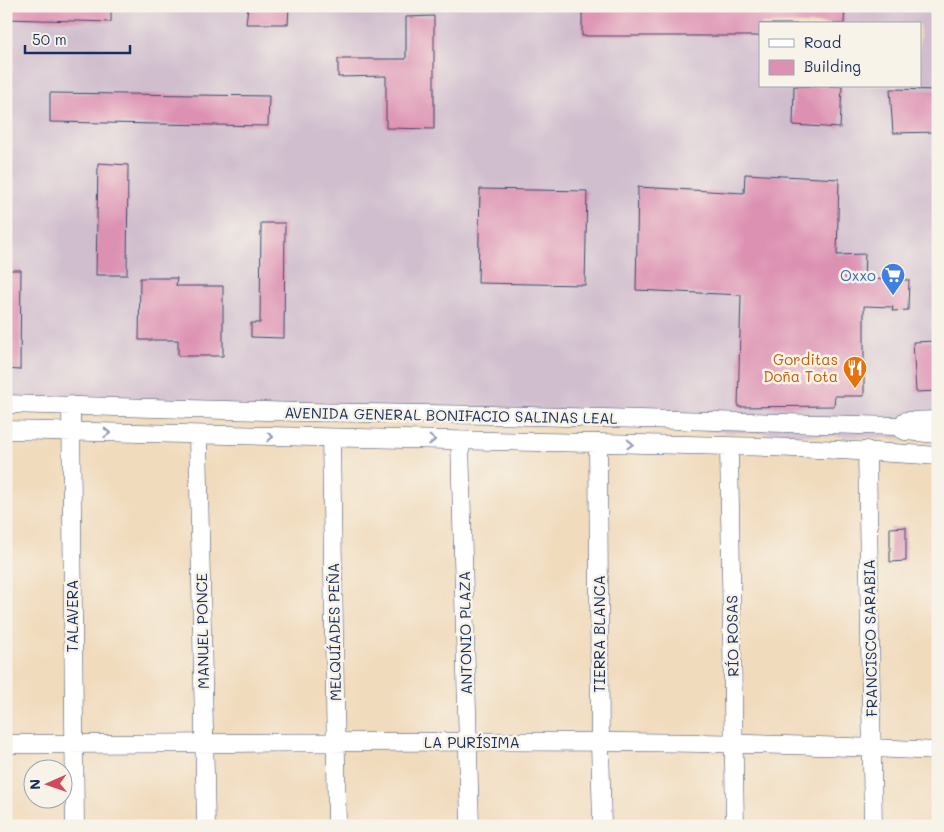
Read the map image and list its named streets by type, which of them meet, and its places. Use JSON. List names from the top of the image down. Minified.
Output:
{"streets":{"street":["AVENIDA GENERAL BONIFACIO SALINAS LEAL","TALAVERA","MANUEL PONCE","MELQUÍADES PEÑA","ANTONIO PLAZA","TIERRA BLANCA","RÍO ROSAS","FRANCISCO SARABIA","LA PURÍSIMA"]},"crossings":[["AVENIDA GENERAL BONIFACIO SALINAS LEAL","TALAVERA"],["TALAVERA","LA PURÍSIMA"],["MANUEL PONCE","LA PURÍSIMA"],["MELQUÍADES PEÑA","LA PURÍSIMA"],["ANTONIO PLAZA","LA PURÍSIMA"],["TIERRA BLANCA","LA PURÍSIMA"],["RÍO ROSAS","LA PURÍSIMA"],["FRANCISCO SARABIA","LA PURÍSIMA"]],"places":{"supermarket":["Oxxo"],"restaurant":["Gorditas Doña Tota"]},"legend":["Road","Building"],"scale_bar":"50 m","north":"left"}
